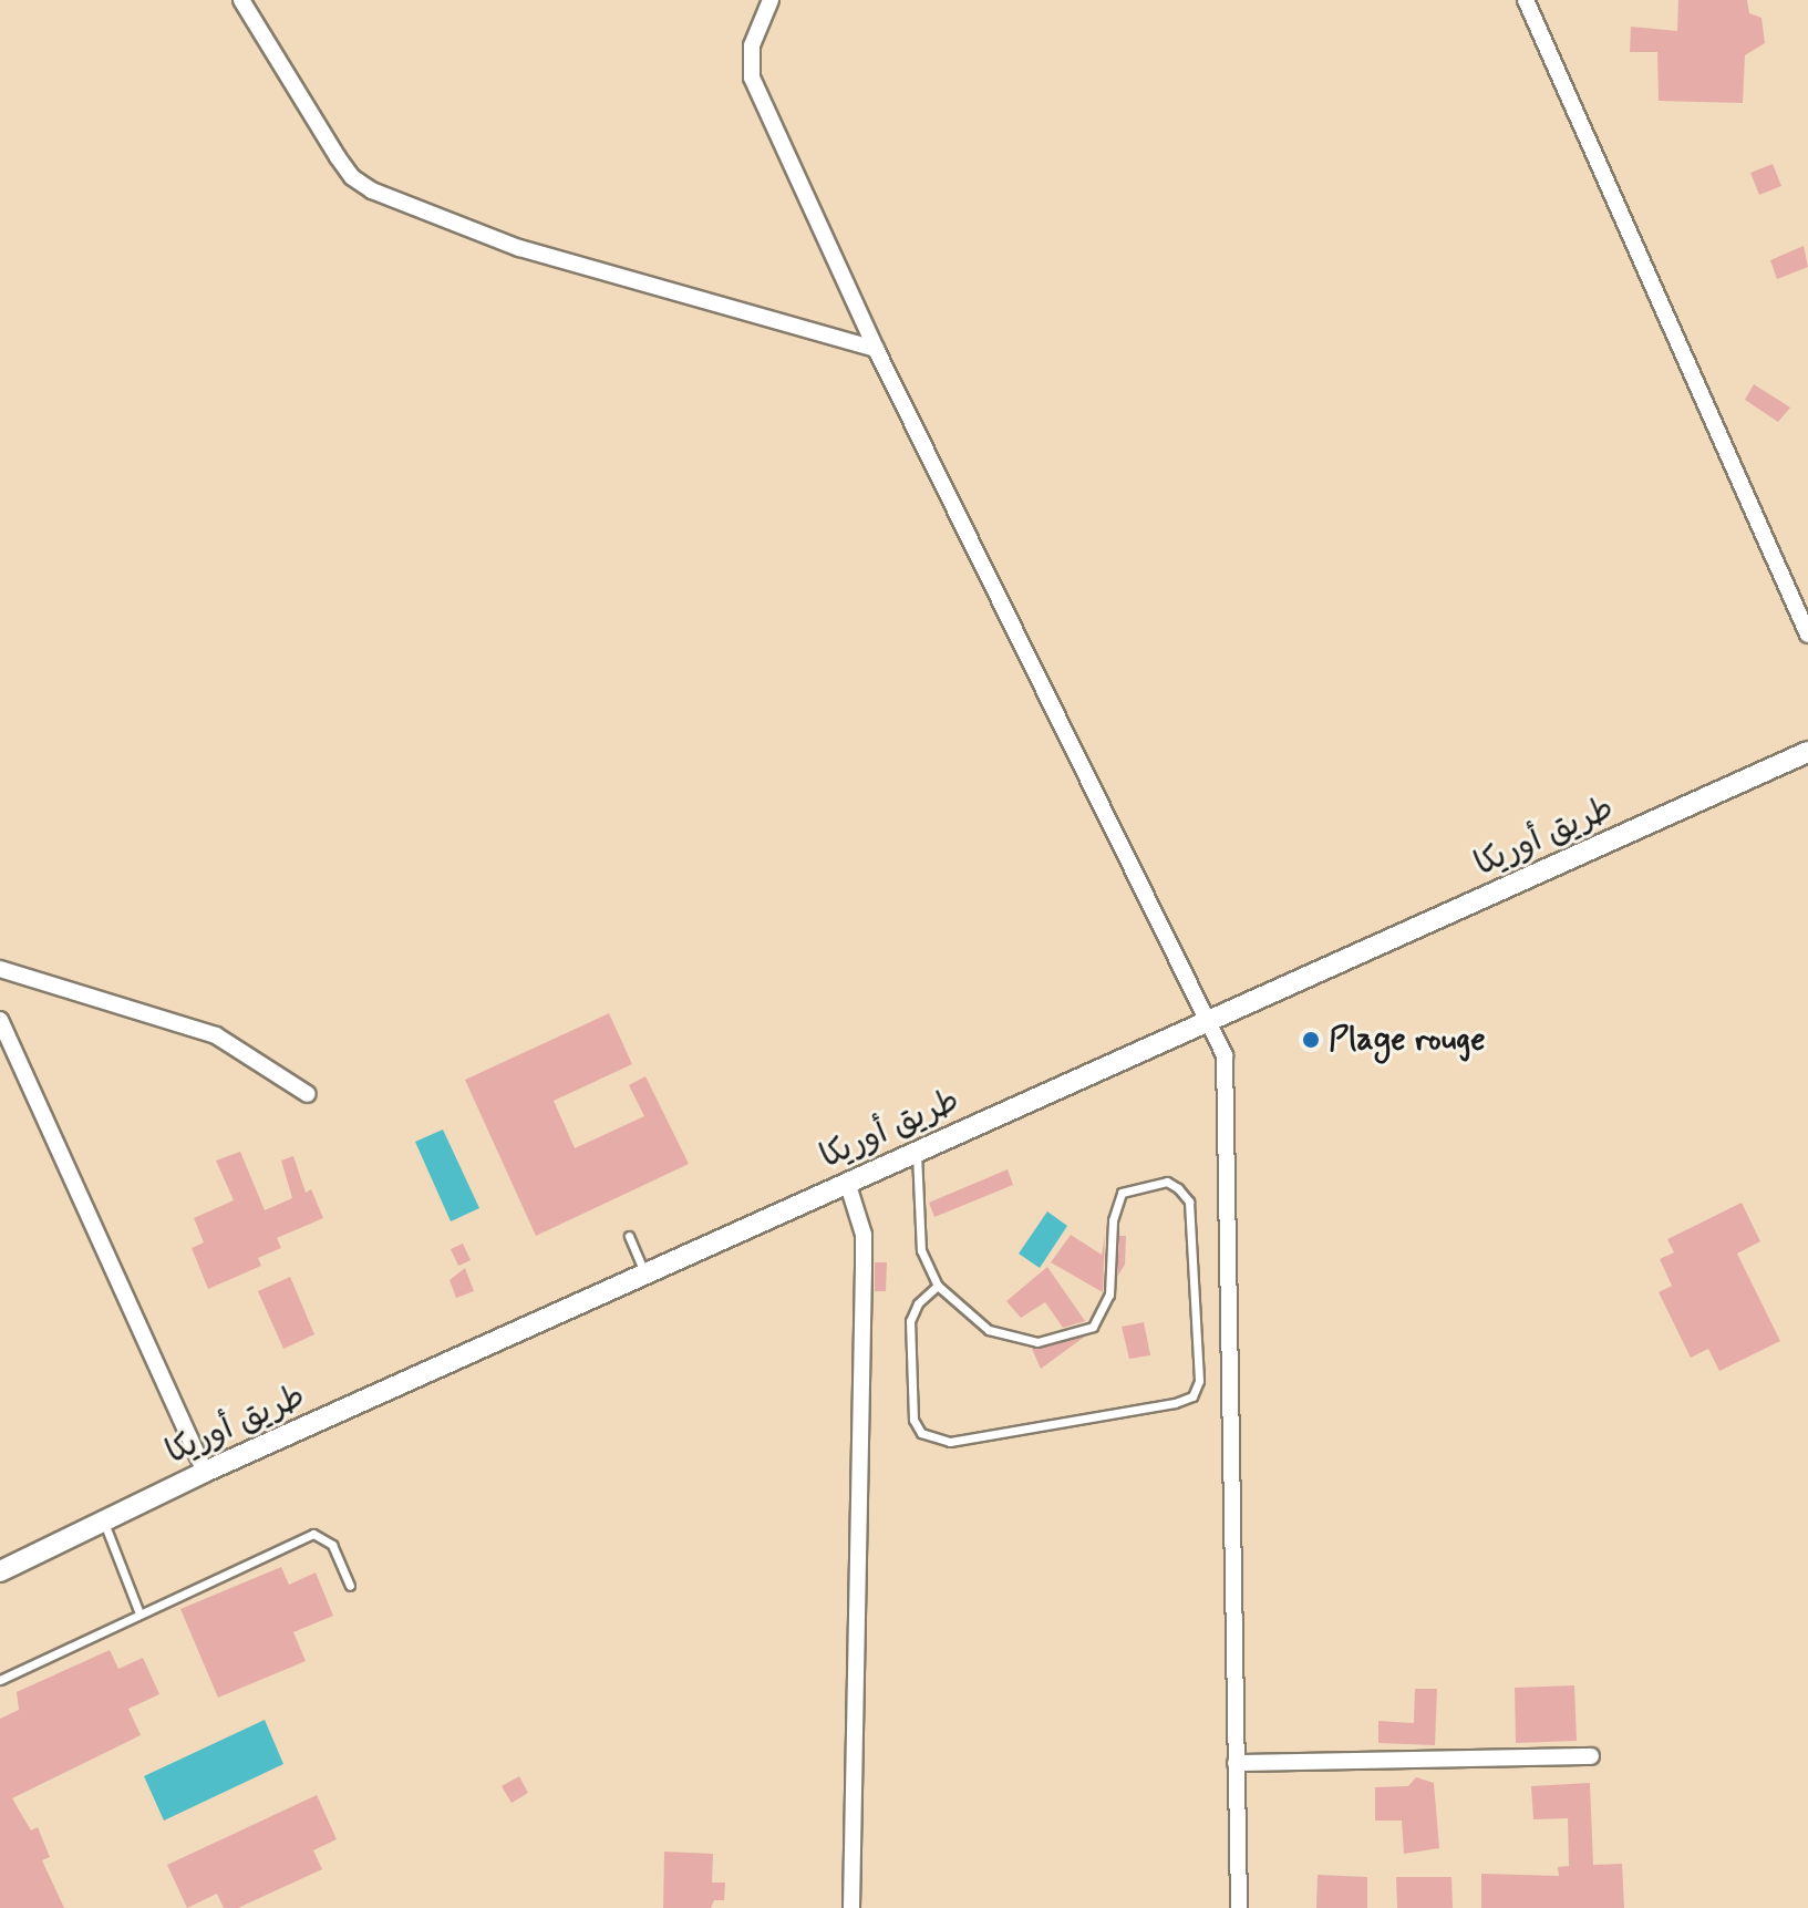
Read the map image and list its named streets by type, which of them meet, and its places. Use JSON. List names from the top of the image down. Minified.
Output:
{"streets":{"street":["طريق أوريكا"]},"places":["Plage rouge"]}
